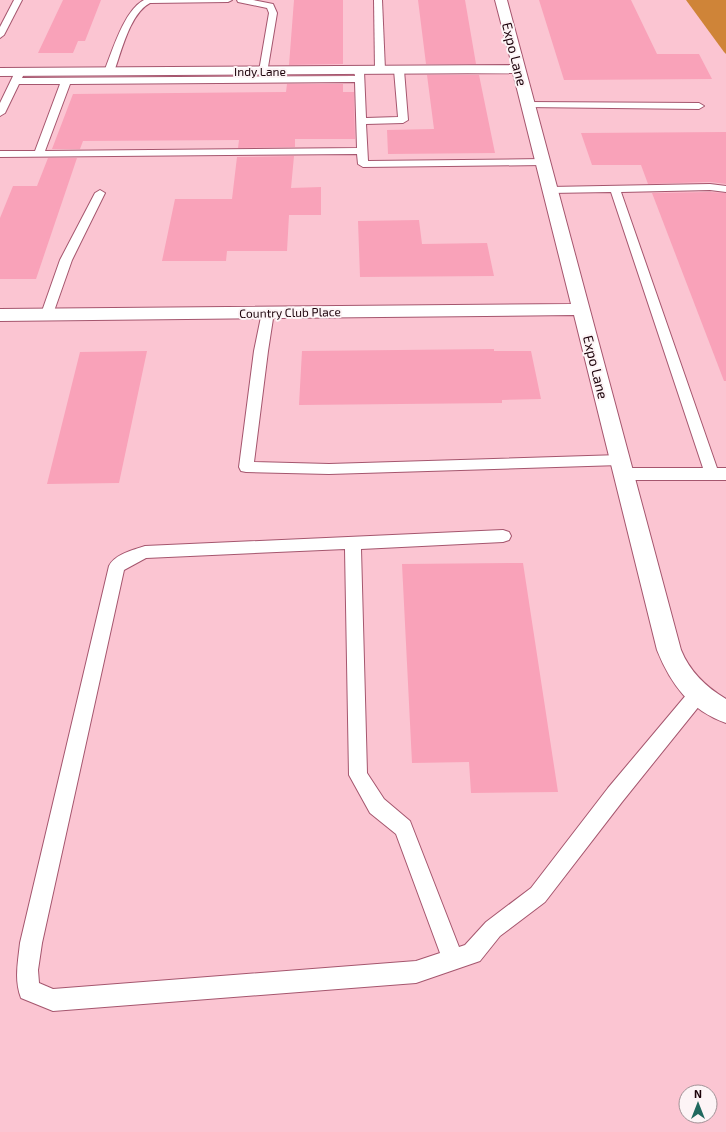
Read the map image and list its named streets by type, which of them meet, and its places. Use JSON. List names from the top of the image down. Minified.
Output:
{"streets":{"street":["Expo Lane","Indy Lane","Country Club Place"]},"crossings":[["Expo Lane","Indy Lane"],["Expo Lane","Country Club Place"]],"north":"top"}
